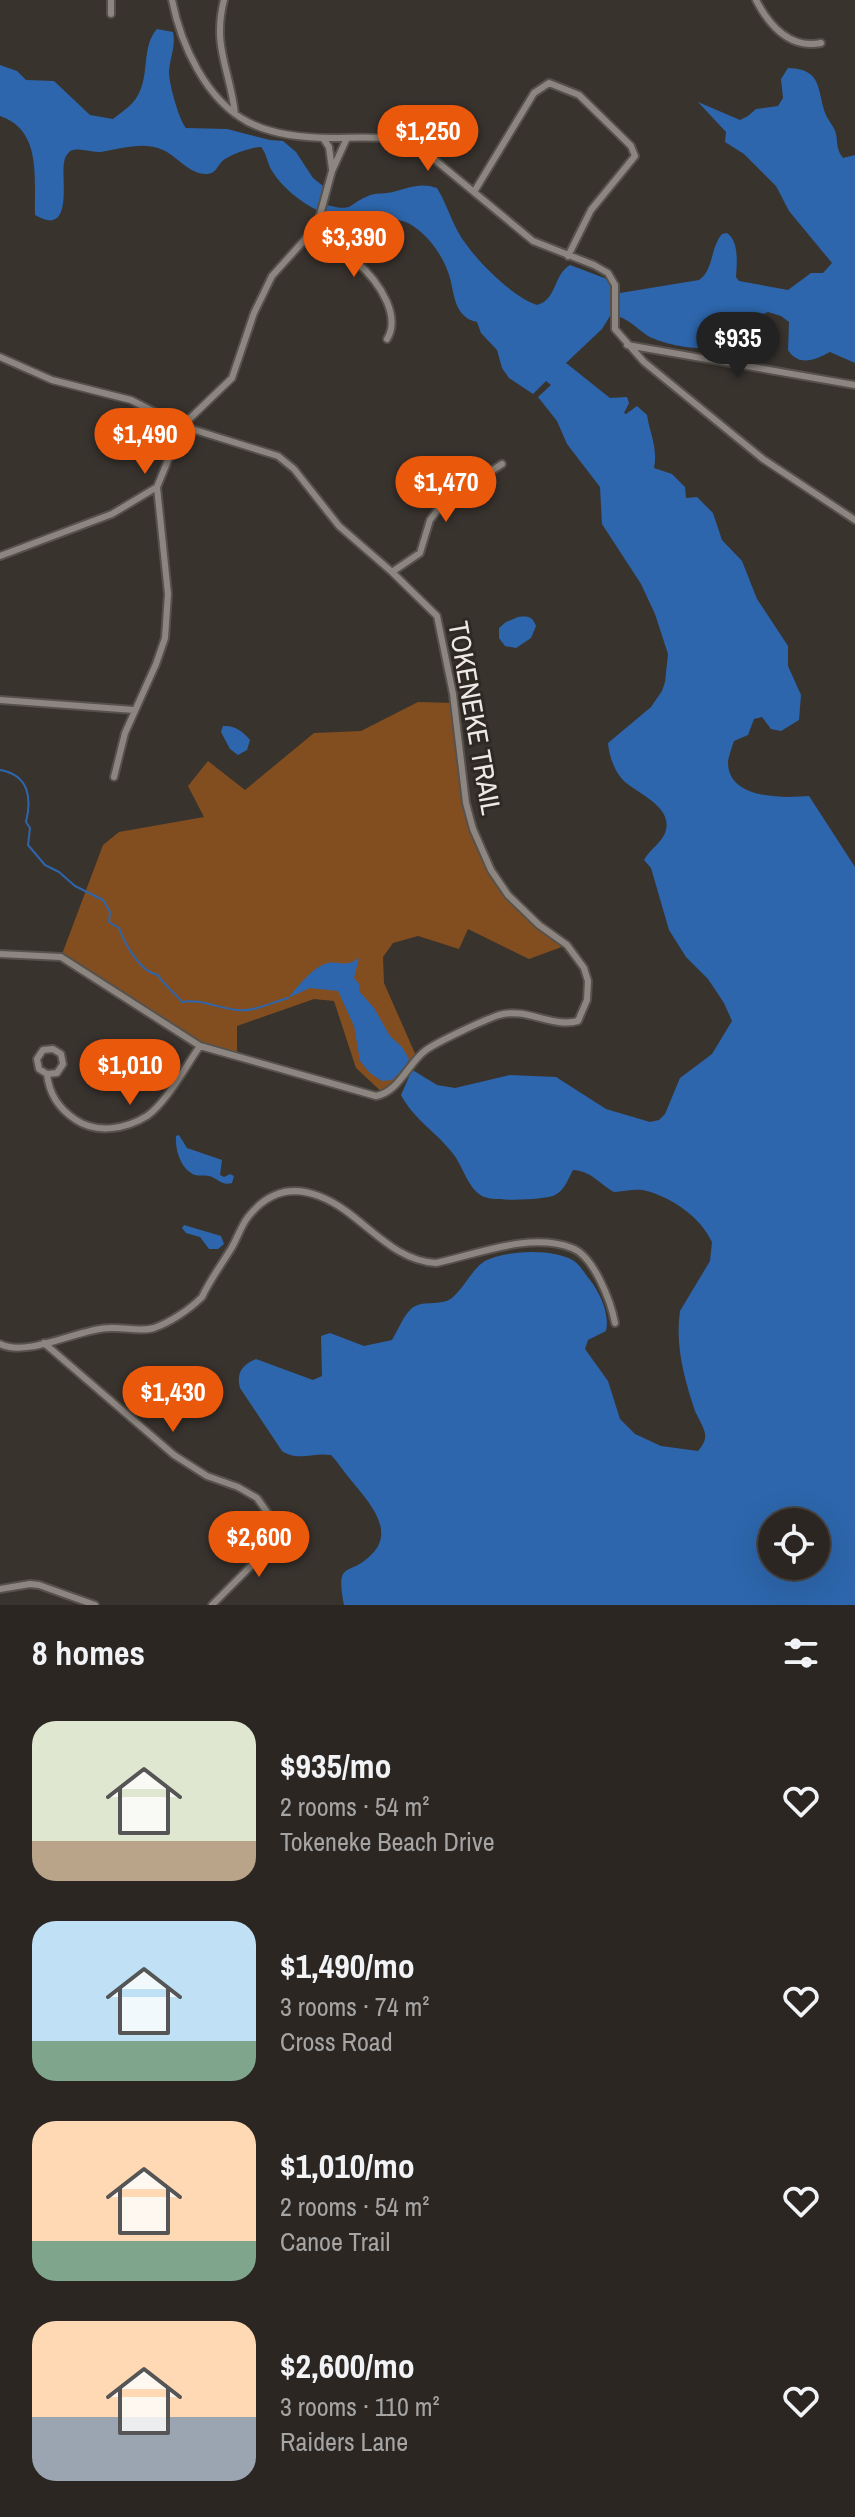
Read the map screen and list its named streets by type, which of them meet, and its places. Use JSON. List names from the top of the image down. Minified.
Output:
{"streets":{"street":["TOKENEKE TRAIL"]},"page":{"price":["$1,250","$3,390","$935","$1,490","$1,470","$1,010","$1,430","$2,600"],"heading":"8 homes","list":[{"name":"$935/mo","note":"2 rooms · 54 m² · Tokeneke Beach Drive"},{"name":"$1,490/mo","note":"3 rooms · 74 m² · Cross Road"},{"name":"$1,010/mo","note":"2 rooms · 54 m² · Canoe Trail"},{"name":"$2,600/mo","note":"3 rooms · 110 m² · Raiders Lane"}]}}
